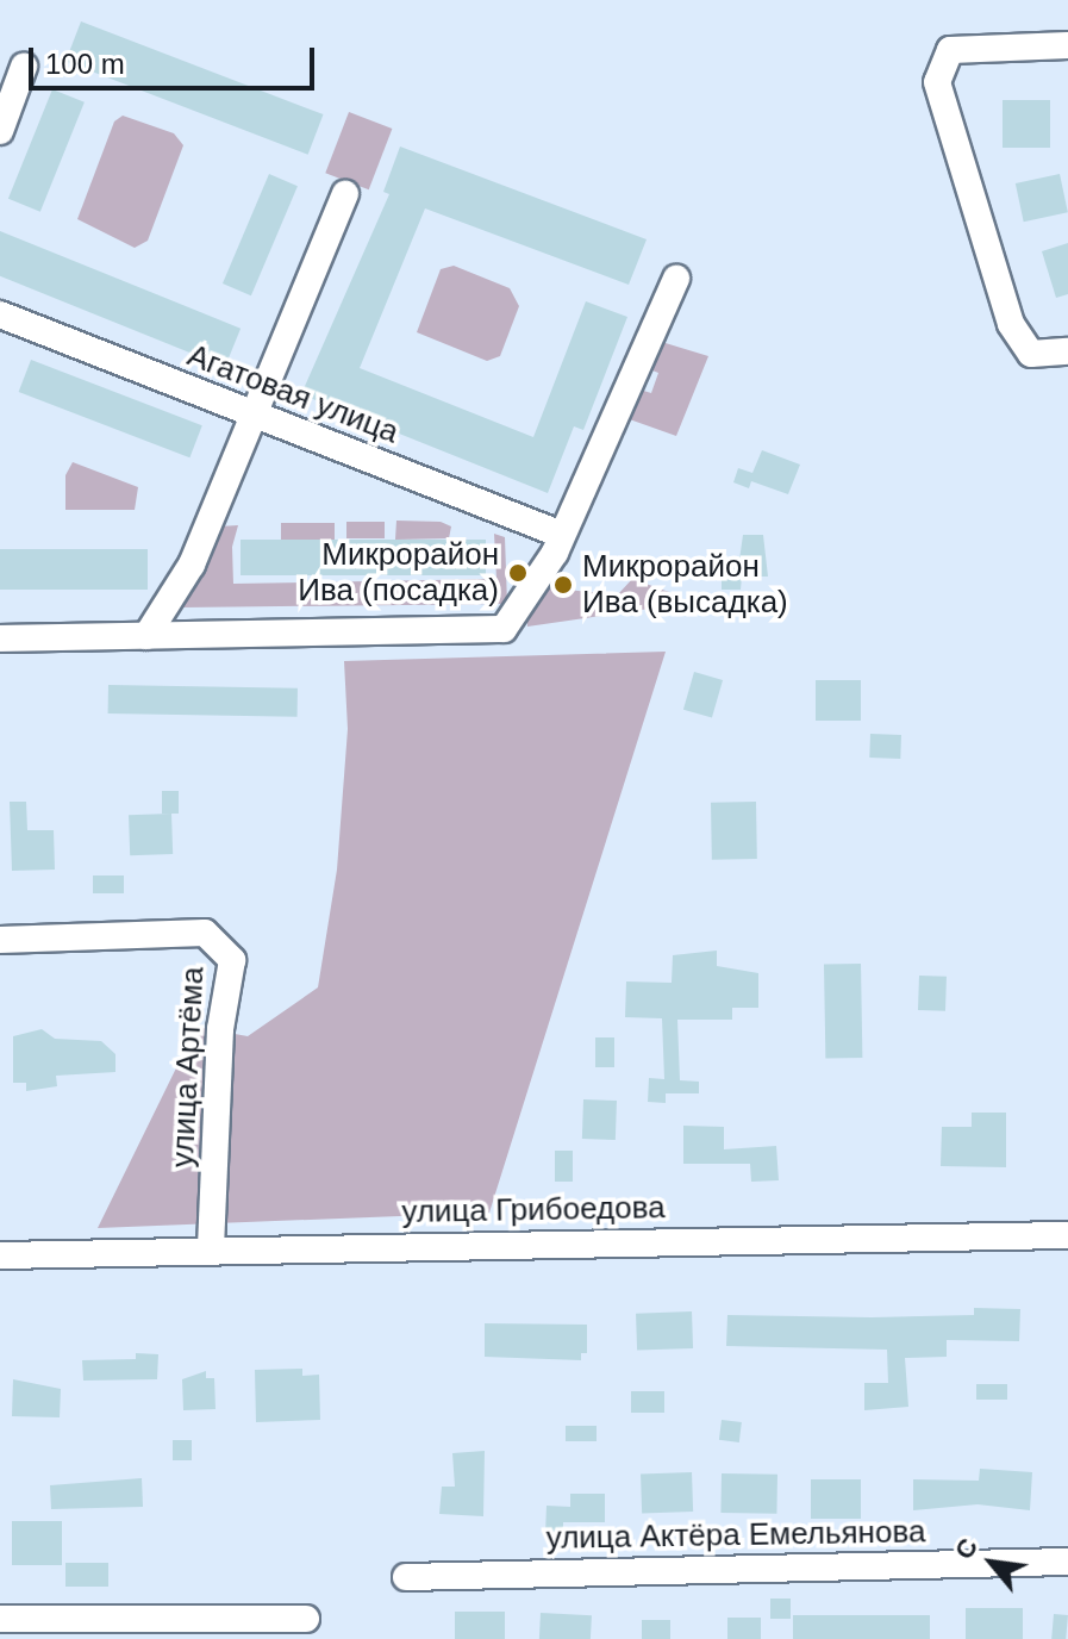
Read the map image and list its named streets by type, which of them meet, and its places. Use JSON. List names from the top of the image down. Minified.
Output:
{"streets":{"street":["Агатовая улица","улица Артёма","улица Грибоедова","улица Актёра Емельянова"]},"crossings":[["улица Артёма","улица Грибоедова"]],"places":["Микрорайон Ива (посадка)","Микрорайон Ива (высадка)"],"scale_bar":"100 m","north":"top left"}
